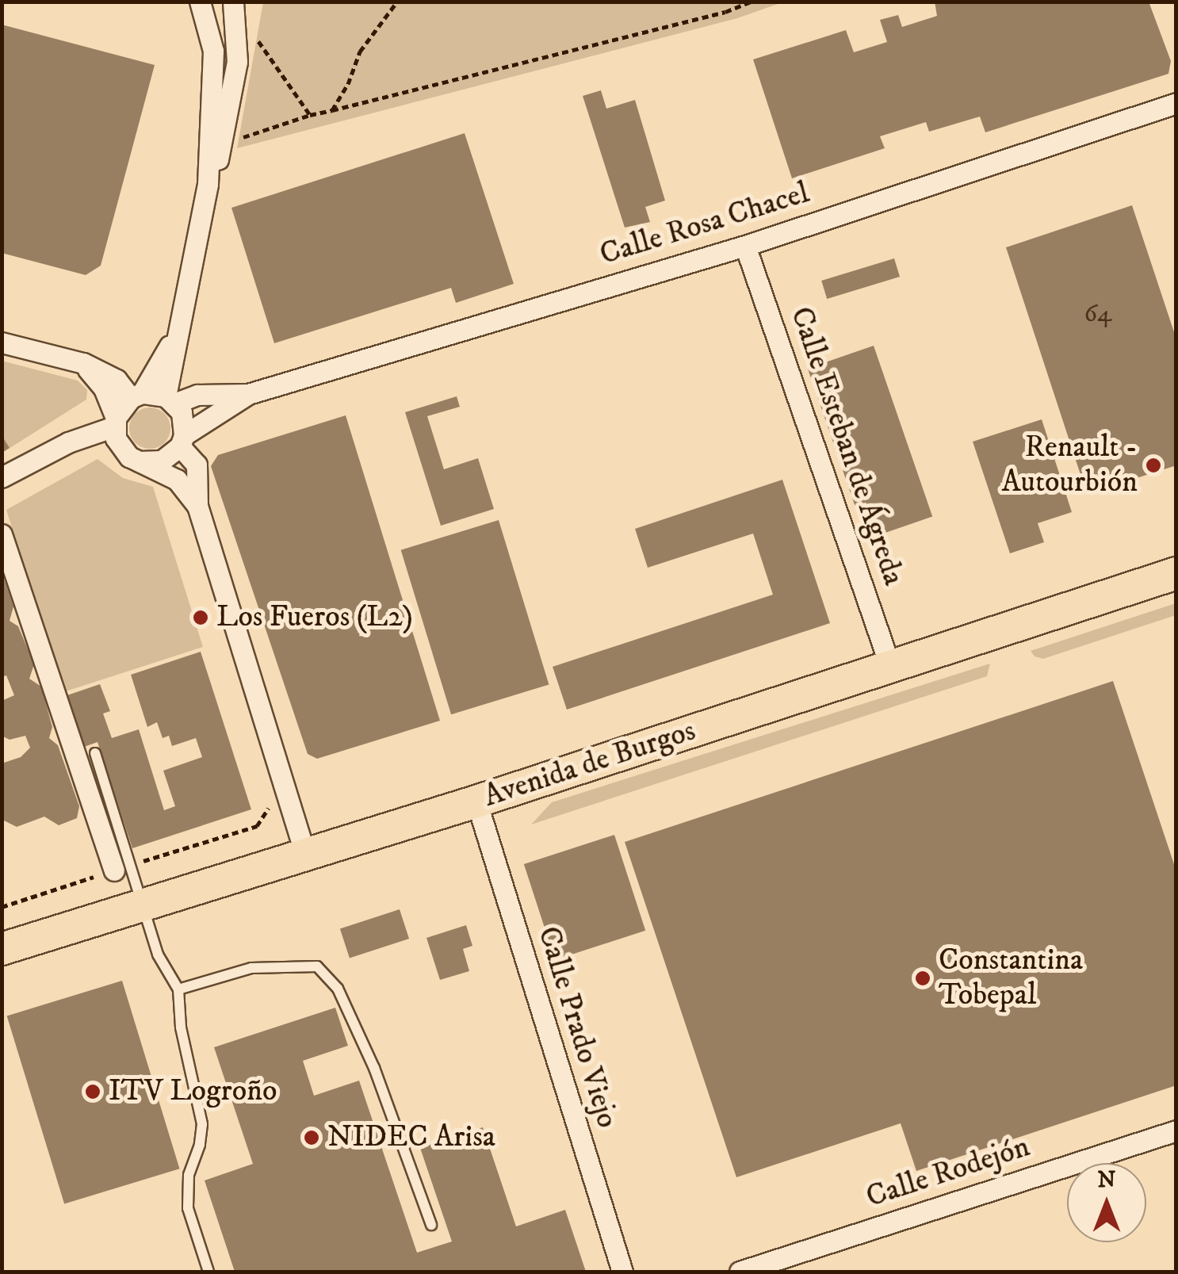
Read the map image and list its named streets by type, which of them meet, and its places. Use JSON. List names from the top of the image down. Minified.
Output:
{"streets":{"main road":["Avenida de Burgos"],"street":["Calle Rosa Chacel","Calle Esteban de Ágreda","Calle Prado Viejo","Calle Rodejón"]},"crossings":[["Calle Rosa Chacel","Calle Esteban de Ágreda"],["Calle Esteban de Ágreda","Avenida de Burgos"],["Avenida de Burgos","Calle Prado Viejo"]],"places":["Renault - Autourbión","Los Fueros (L2)","Constantina Tobepal","ITV Logroño","NIDEC Arisa"],"house_numbers":["64"],"north":"top"}
